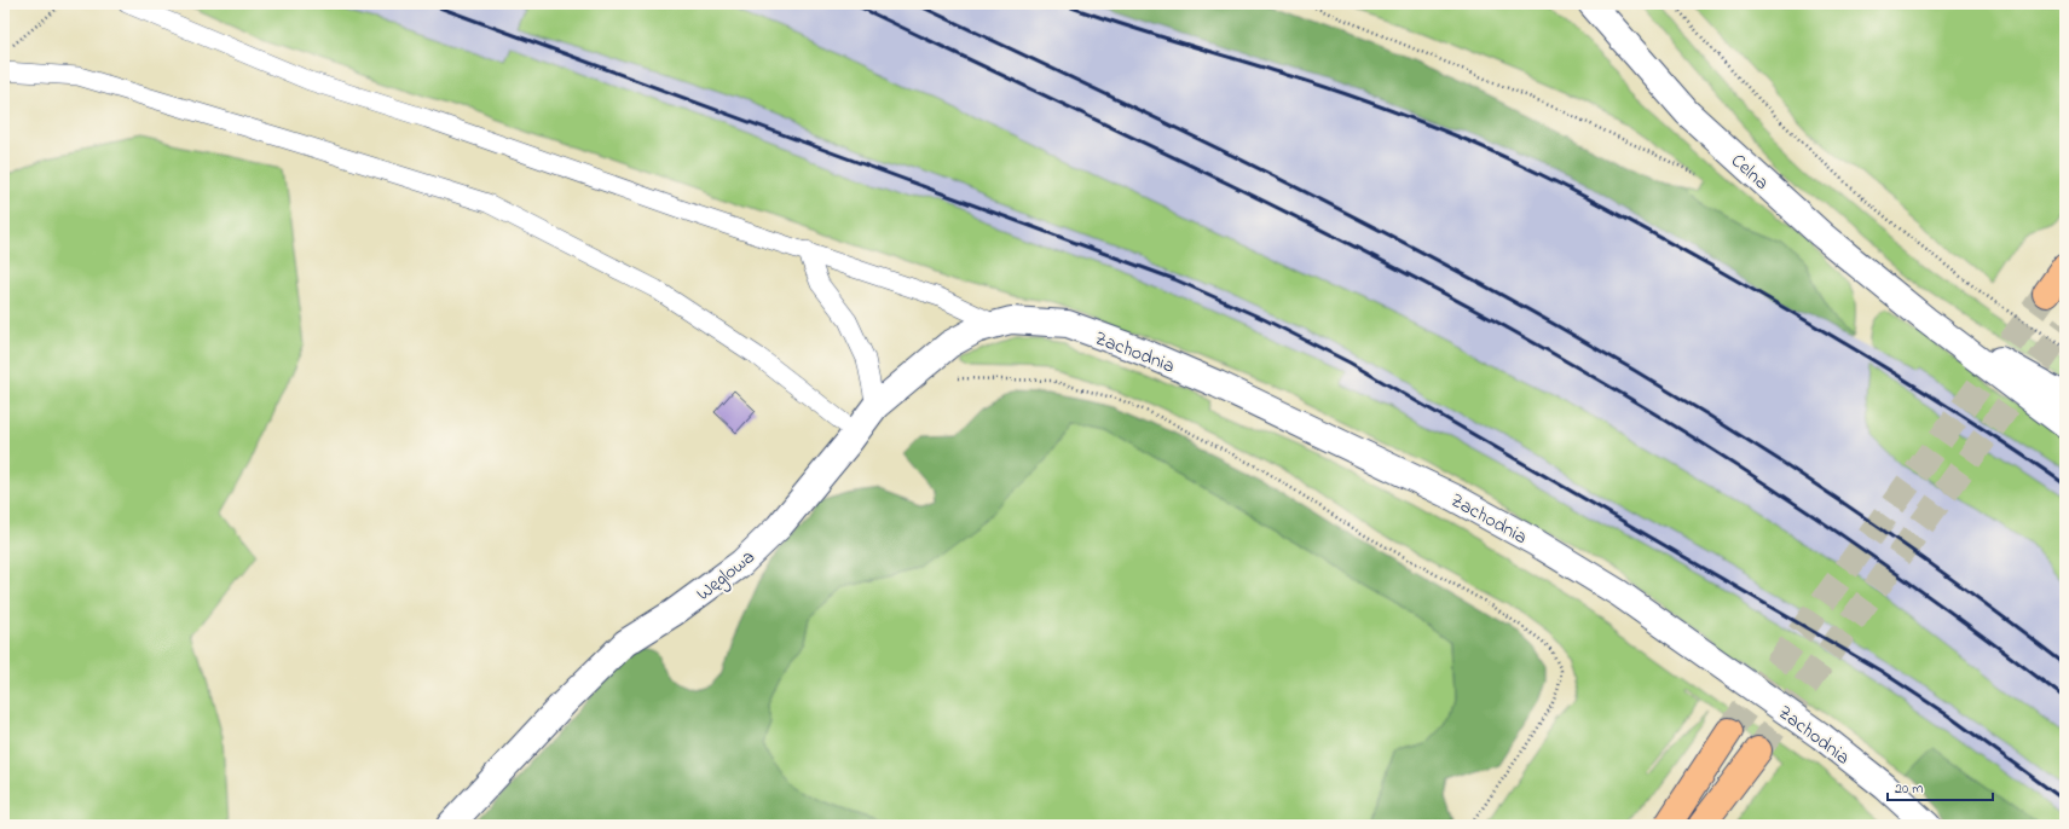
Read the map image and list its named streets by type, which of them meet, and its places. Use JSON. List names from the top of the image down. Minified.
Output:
{"streets":{"street":["Celna","Zachodnia","Węglowa"]},"crossings":[["Zachodnia","Węglowa"]],"scale_bar":"20 m"}
